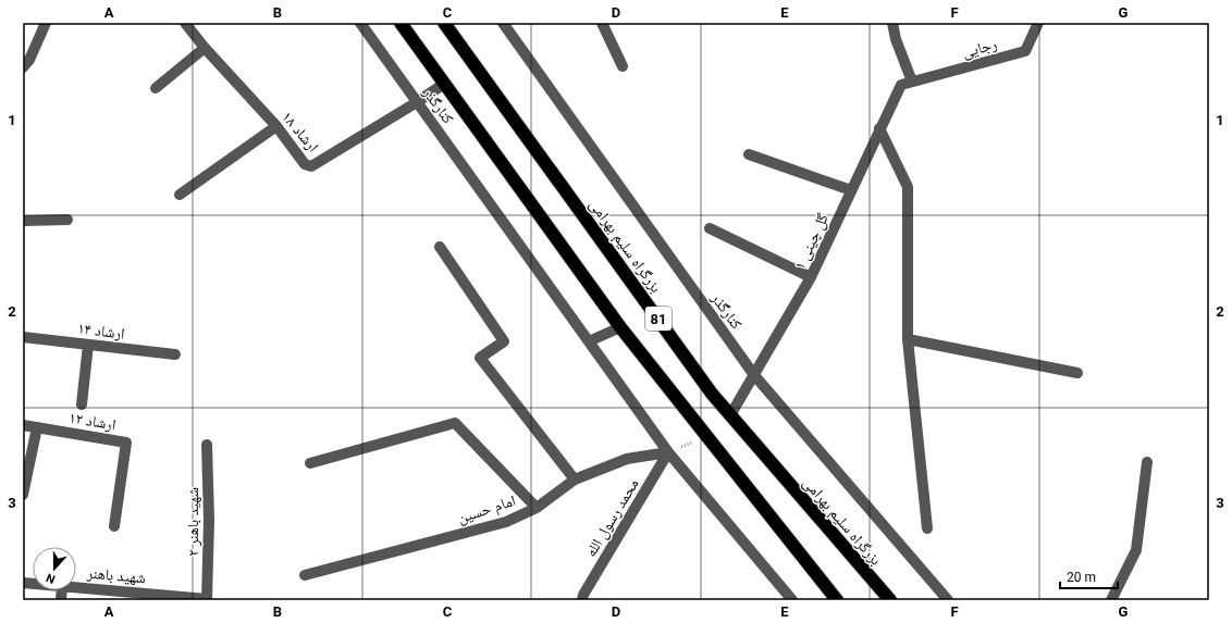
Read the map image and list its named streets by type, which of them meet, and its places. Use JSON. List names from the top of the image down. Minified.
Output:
{"streets":{"highway":["بزرگراه سلیم بهرامی","81"],"street":["رجایی","کنارگذر","ارشاد ۱۸","گل چینی ۱","ارشاد ۱۴","ارشاد ۱۲","امام حسین","محمد رسول الله","شهید باهنر ۲","شهید باهنر"]},"crossings":[["رجایی","گل چینی ۱"],["کنارگذر","ارشاد ۱۸"],["کنارگذر","گل چینی ۱"],["کنارگذر","امام حسین"],["کنارگذر","محمد رسول الله"],["ارشاد ۱۸","81"],["گل چینی ۱","بزرگراه سلیم بهرامی"],["امام حسین","محمد رسول الله"],["شهید باهنر ۲","شهید باهنر"]],"scale_bar":"20 m","north":"bottom","grid":{"columns":["A","B","C","D","E","F","G"],"rows":["1","2","3"]}}
